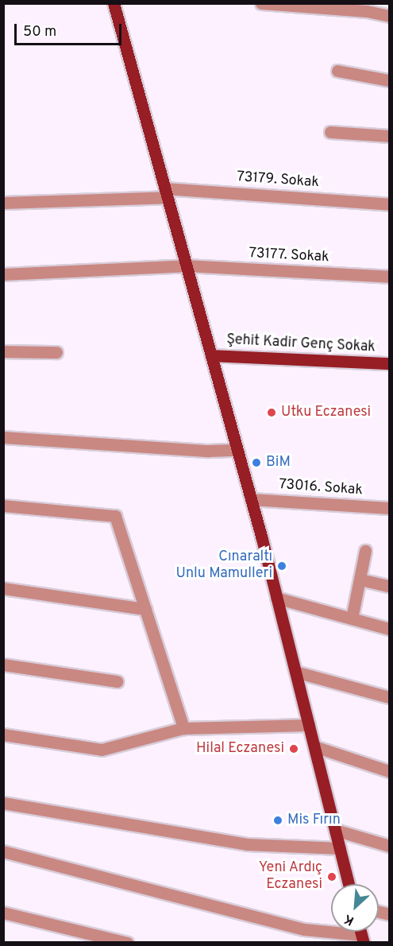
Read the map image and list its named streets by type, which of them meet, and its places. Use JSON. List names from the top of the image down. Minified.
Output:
{"streets":{"main road":["Şehit Kadir Genç Sokak"],"street":["73179. Sokak","73177. Sokak","73016. Sokak"]},"places":["Utku Eczanesi","BiM","Cınaraltı Unlu Mamulleri","Hilal Eczanesi","Mis Fırın","Yeni Ardıç Eczanesi"],"scale_bar":"50 m","north":"bottom left"}
